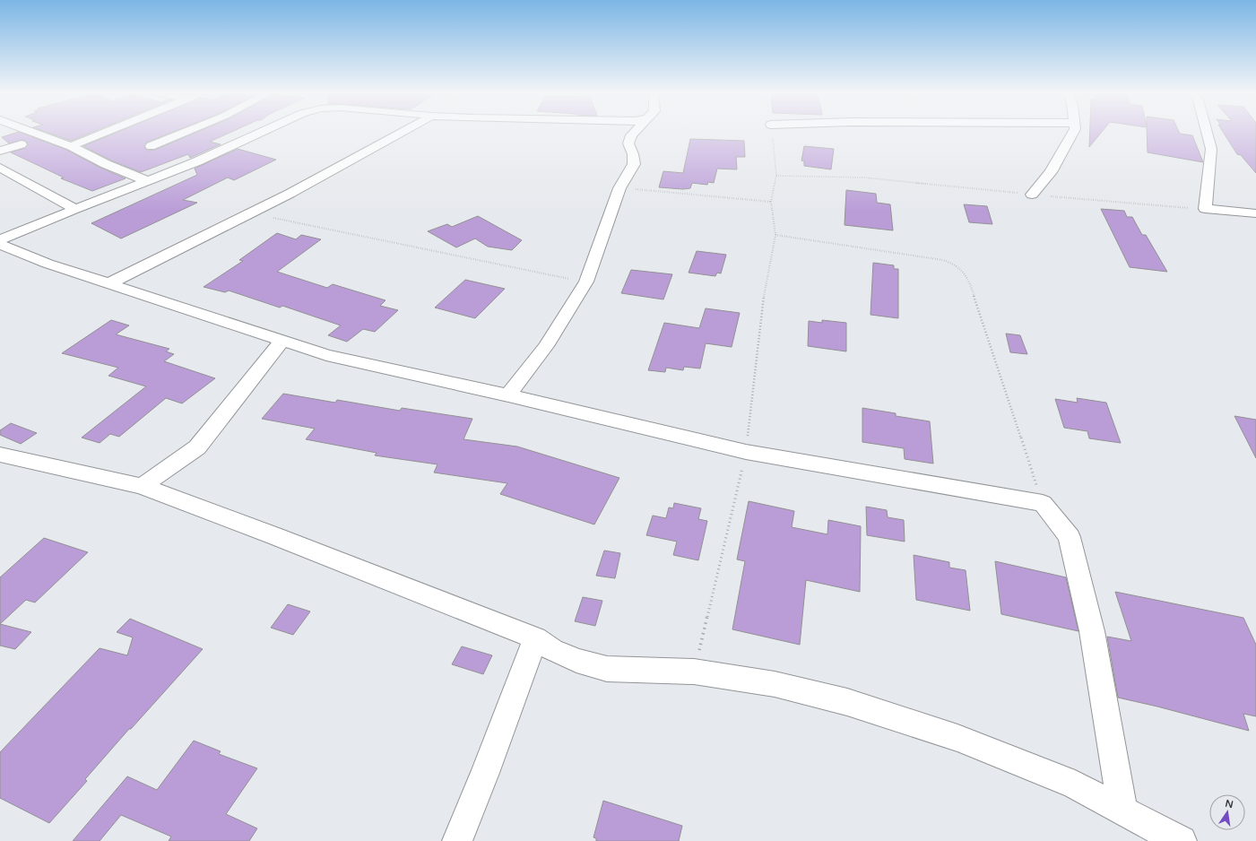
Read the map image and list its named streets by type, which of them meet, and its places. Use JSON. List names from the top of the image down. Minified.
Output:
{"north":"top"}
